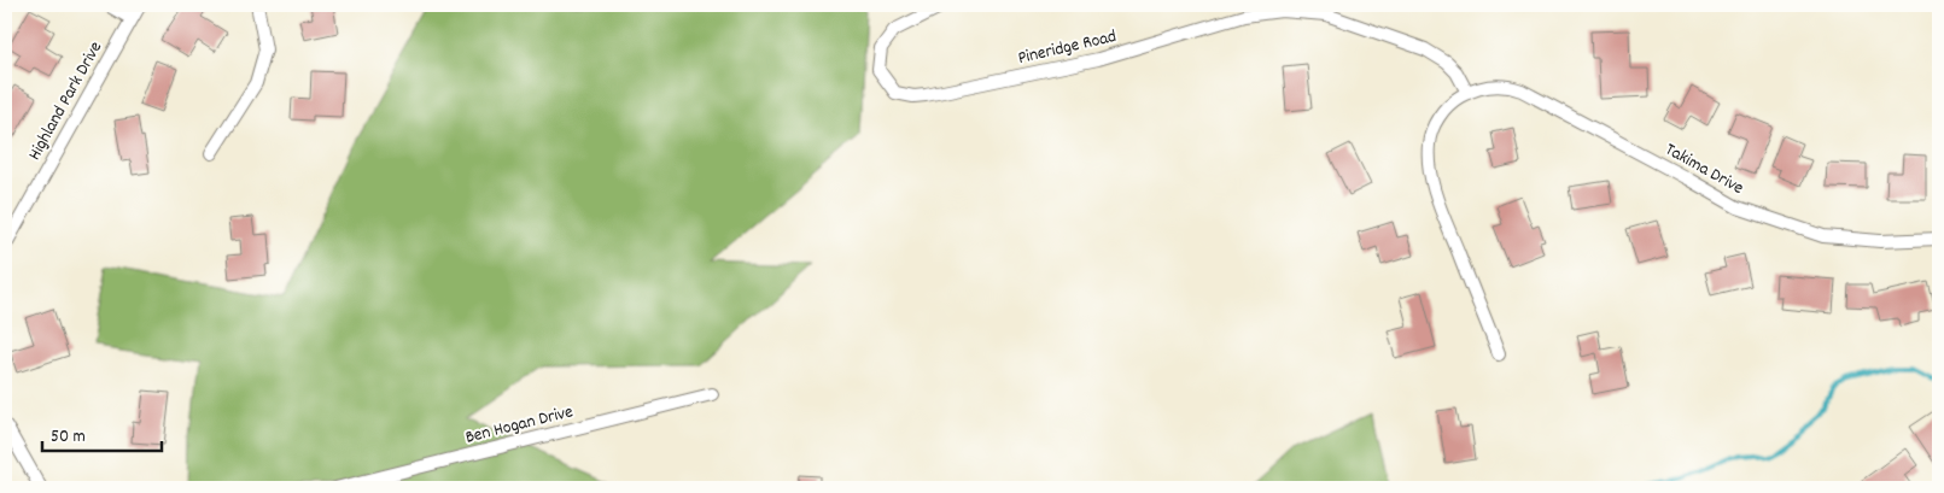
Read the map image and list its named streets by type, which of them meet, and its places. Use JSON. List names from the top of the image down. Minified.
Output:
{"streets":{"street":["Pineridge Road","Highland Park Drive","Takima Drive","Ben Hogan Drive"]},"crossings":[["Pineridge Road","Takima Drive"]],"scale_bar":"50 m"}
